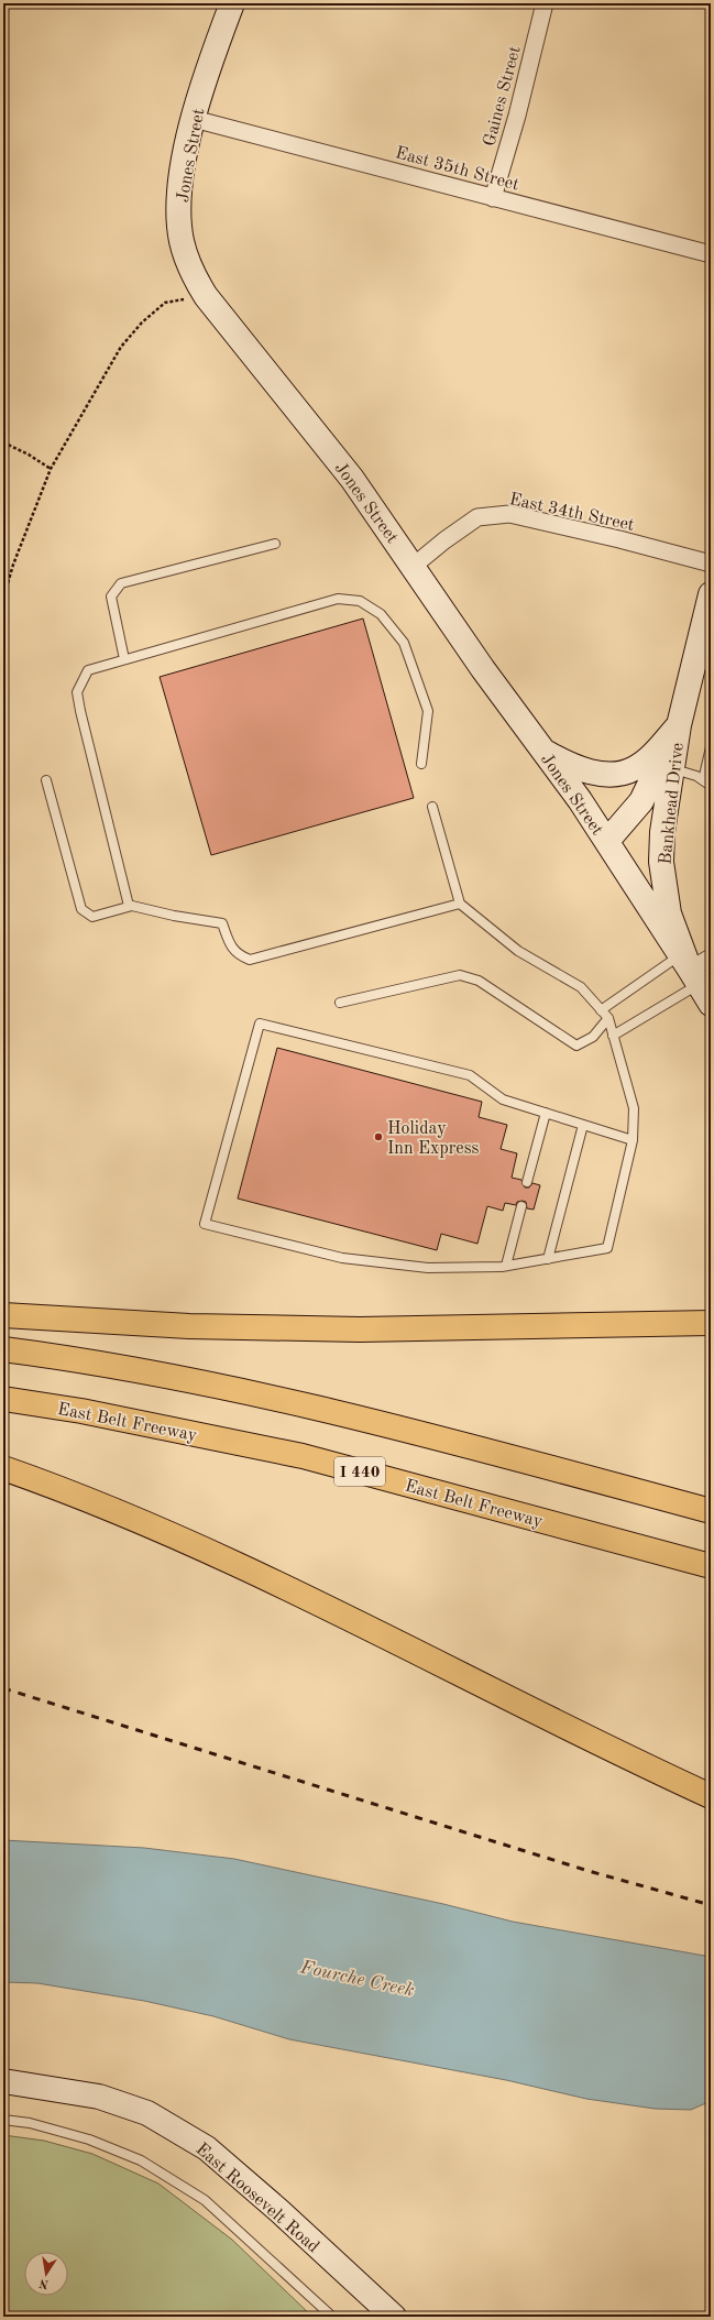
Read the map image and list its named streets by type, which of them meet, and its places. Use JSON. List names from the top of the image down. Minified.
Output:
{"streets":{"highway":["East Belt Freeway","I 440"],"street":["Gaines Street","Jones Street","East 35th Street","East 34th Street","Bankhead Drive","East Roosevelt Road"]},"crossings":[["Gaines Street","East 35th Street"],["Jones Street","East 35th Street"],["Jones Street","East 34th Street"],["Jones Street","Bankhead Drive"]],"water":["Fourche Creek"],"places":["Holiday Inn Express"],"north":"bottom"}
